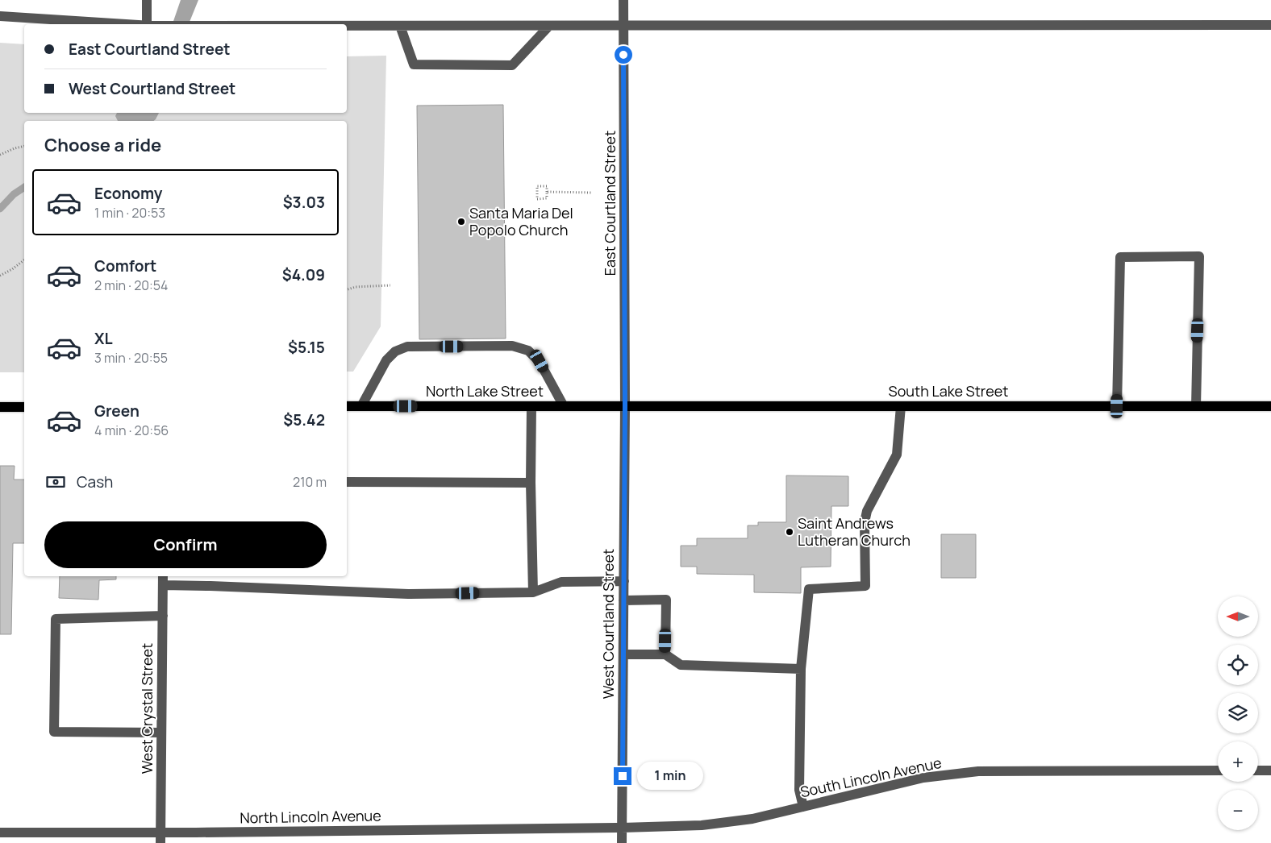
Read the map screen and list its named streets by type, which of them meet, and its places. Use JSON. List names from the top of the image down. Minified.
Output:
{"streets":{"main road":["North Lake Street","South Lake Street"],"street":["East Courtland Street","West Courtland Street","West Crystal Street","South Lincoln Avenue","North Lincoln Avenue"]},"crossings":[["East Courtland Street","North Lake Street"],["East Courtland Street","South Lake Street"],["East Courtland Street","West Courtland Street"],["North Lake Street","South Lake Street"],["North Lake Street","West Courtland Street"],["South Lake Street","West Courtland Street"],["West Courtland Street","South Lincoln Avenue"],["West Courtland Street","North Lincoln Avenue"],["West Crystal Street","North Lincoln Avenue"],["South Lincoln Avenue","North Lincoln Avenue"]],"places":["Santa Maria Del Popolo Church","Saint Andrews Lutheran Church"],"north":"left","page":{"banner":["East Courtland Street","West Courtland Street"],"heading":"Choose a ride","list":[{"name":"Economy","note":"1 min · 20:53","value":"$3.03"},{"name":"Comfort","note":"2 min · 20:54","value":"$4.09"},{"name":"XL","note":"3 min · 20:55","value":"$5.15"},{"name":"Green","note":"4 min · 20:56","value":"$5.42"}],"pay":["Cash","210 m"],"buttons":"Confirm","map_buttons":["+","−"],"bubble":"1 min"}}
